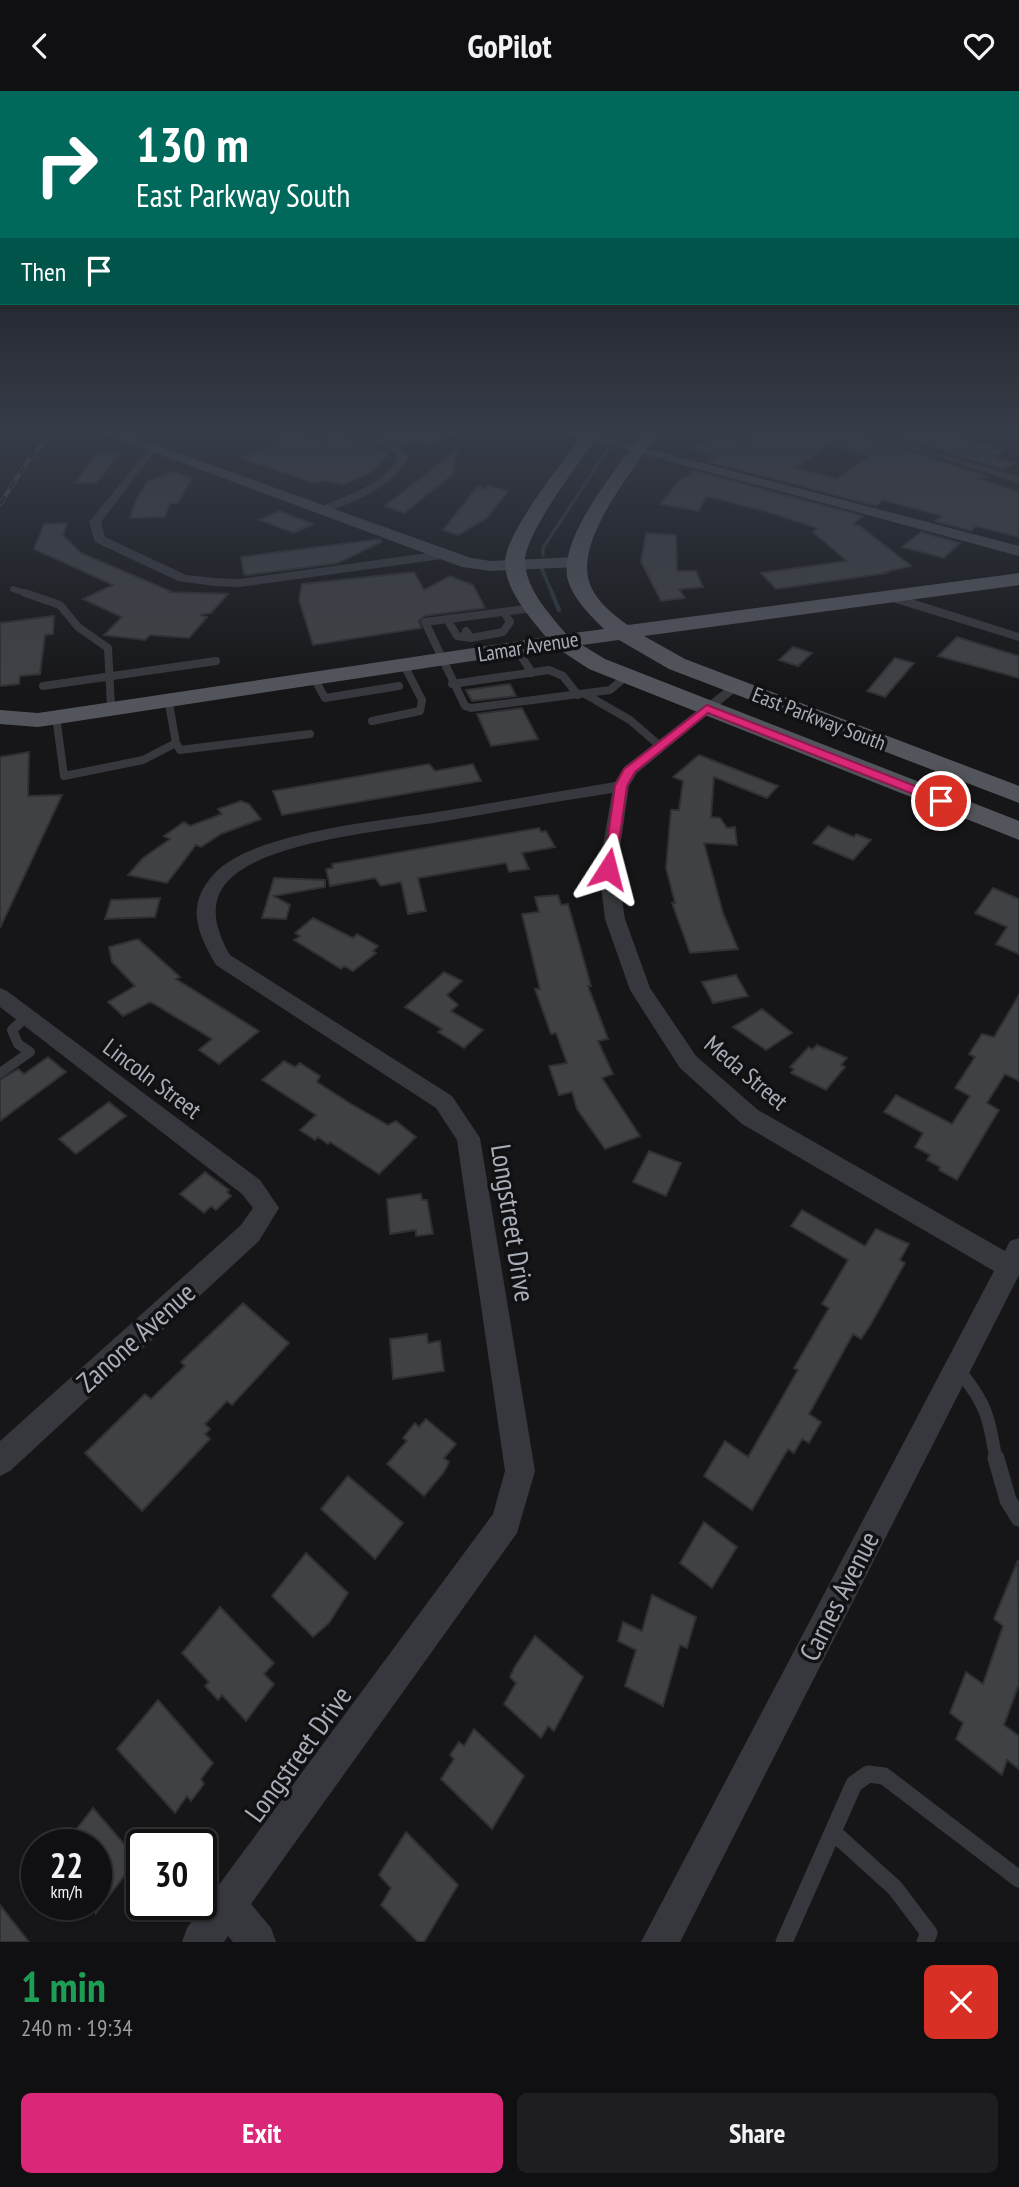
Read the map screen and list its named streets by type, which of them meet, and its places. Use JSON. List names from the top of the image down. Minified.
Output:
{"streets":{"main road":["Lamar Avenue","East Parkway South"],"street":["Meda Street","Lincoln Street","Longstreet Drive","Zanone Avenue","Carnes Avenue"]},"crossings":[["Lamar Avenue","East Parkway South"],["Meda Street","Longstreet Drive"],["Meda Street","Carnes Avenue"],["Lincoln Street","Zanone Avenue"]],"page":{"header":"GoPilot","turn":["130 m","East Parkway South"],"then":"Then","speed":"22 km/h","limit":"30","heading":["1 min","240 m · 19:34"],"buttons":["Exit","Share"]}}
